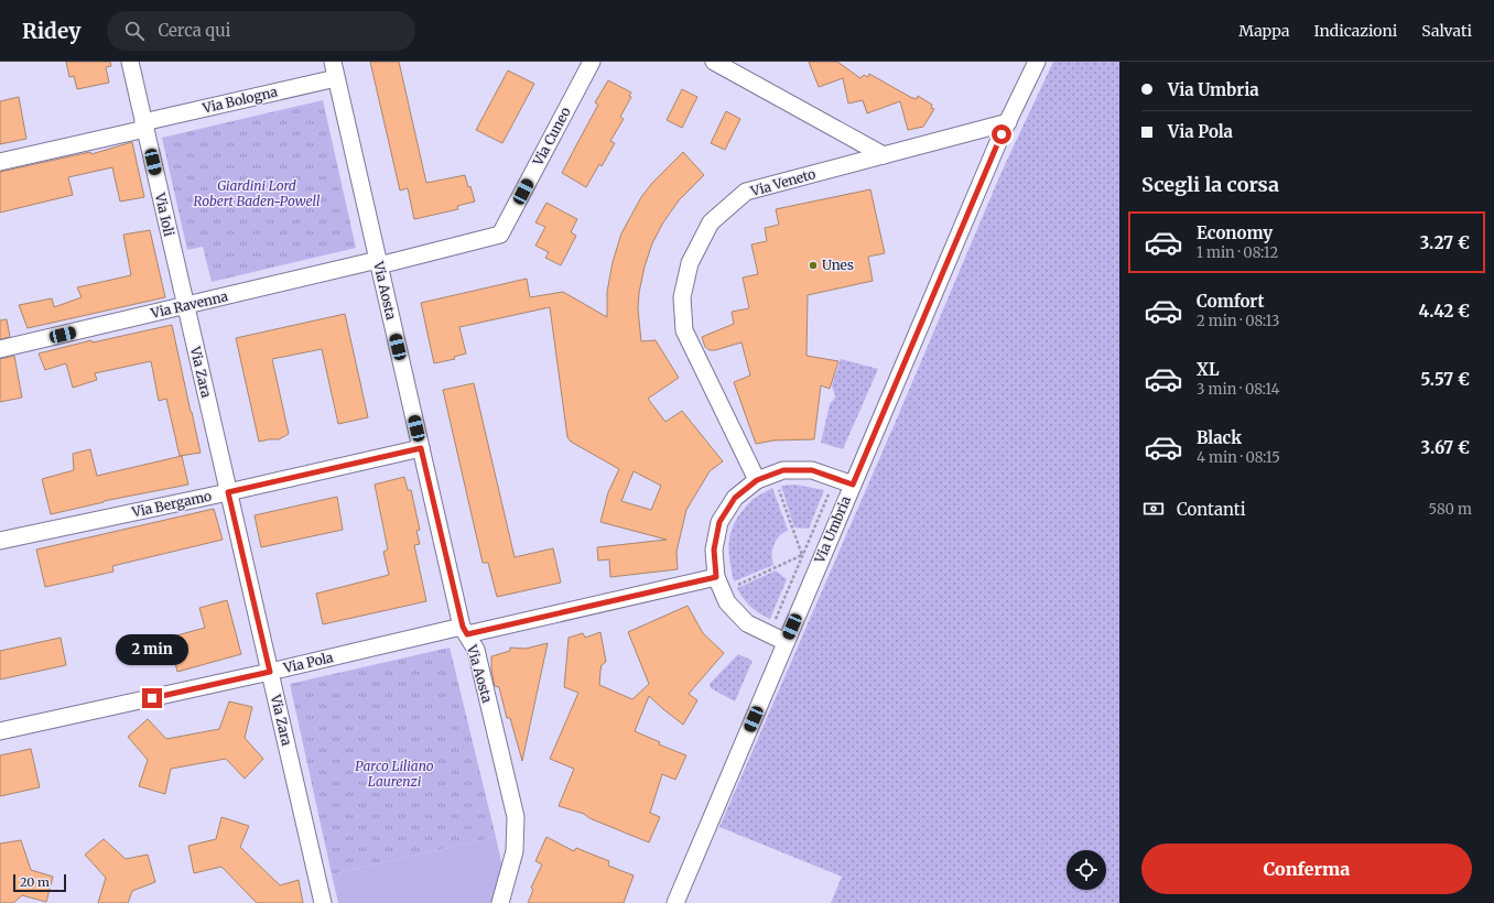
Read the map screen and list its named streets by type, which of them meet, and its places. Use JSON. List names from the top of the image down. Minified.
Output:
{"streets":{"street":["Via Bologna","Via Cuneo","Via Veneto","Via Ioli","Via Aosta","Via Ravenna","Via Zara","Via Bergamo","Via Umbria","Via Pola"]},"crossings":[["Via Bologna","Via Ioli"],["Via Bologna","Via Aosta"],["Via Cuneo","Via Ravenna"],["Via Veneto","Via Umbria"],["Via Ioli","Via Ravenna"],["Via Ioli","Via Zara"],["Via Aosta","Via Ravenna"],["Via Aosta","Via Bergamo"],["Via Aosta","Via Pola"],["Via Ravenna","Via Zara"],["Via Zara","Via Bergamo"],["Via Zara","Via Pola"]],"parks":["Giardini Lord Robert Baden-Powell","Parco Liliano Laurenzi"],"places":["Unes"],"scale_bar":"20 m","page":{"header":"Ridey","search":"Cerca qui","nav":["Mappa","Indicazioni","Salvati"],"banner":["Via Umbria","Via Pola"],"heading":"Scegli la corsa","list":[{"name":"Economy","note":"1 min · 08:12","value":"3.27 €"},{"name":"Comfort","note":"2 min · 08:13","value":"4.42 €"},{"name":"XL","note":"3 min · 08:14","value":"5.57 €"},{"name":"Black","note":"4 min · 08:15","value":"3.67 €"}],"pay":["Contanti","580 m"],"bubble":"2 min","buttons":"Conferma","scale":"20 m"}}
